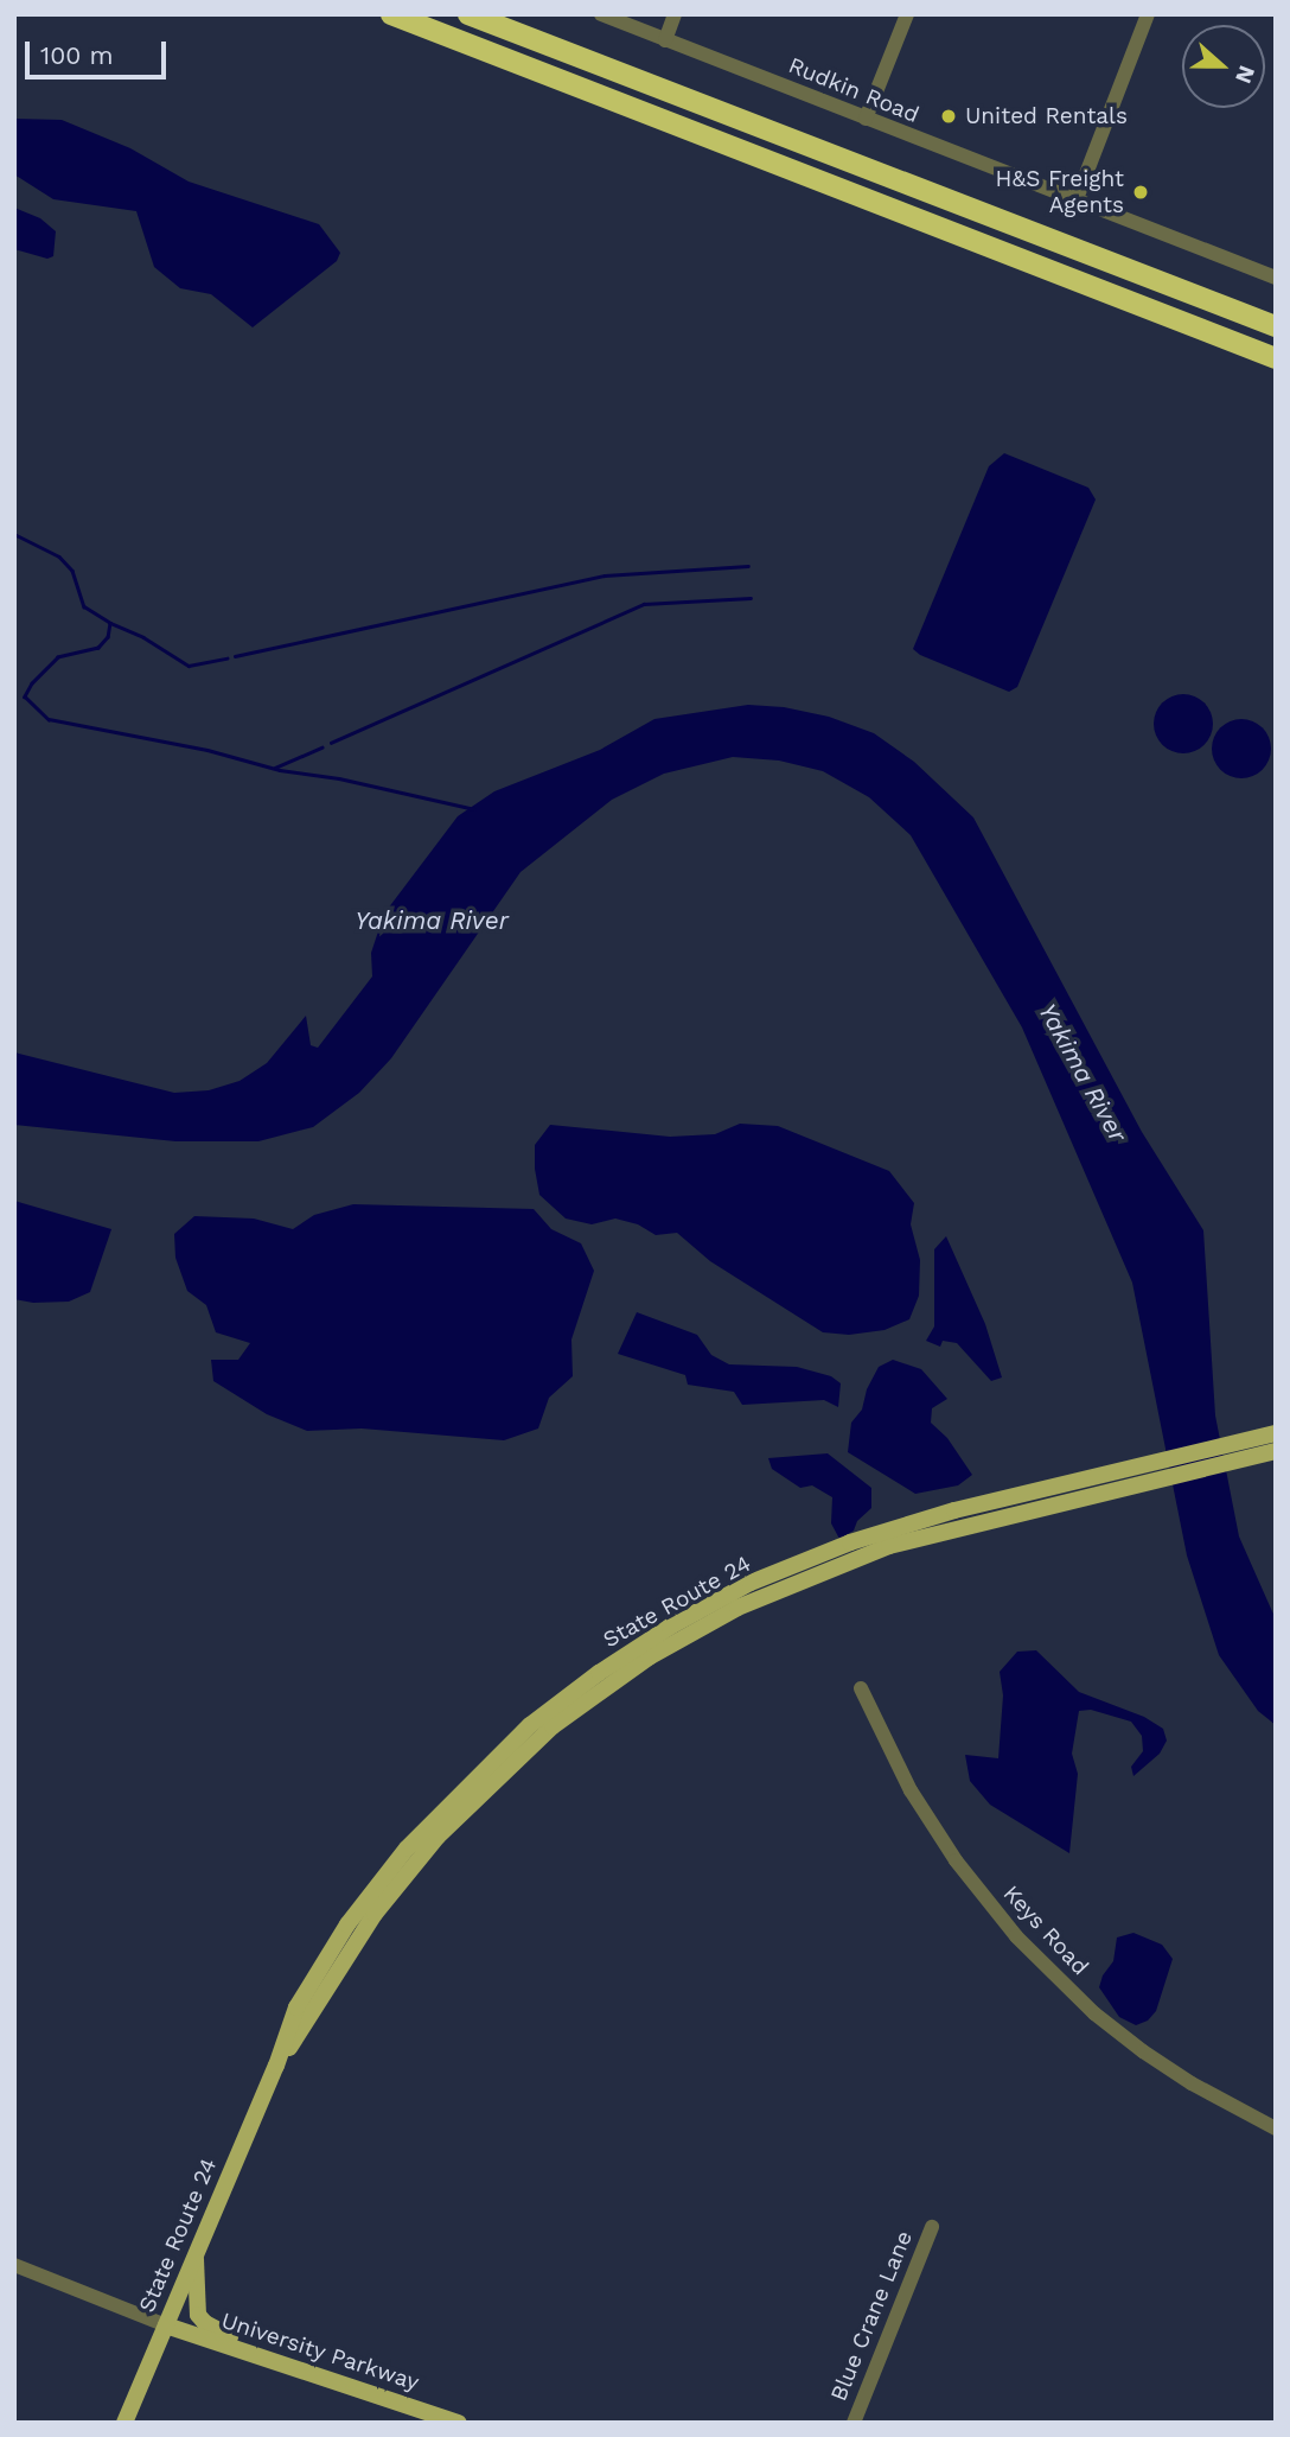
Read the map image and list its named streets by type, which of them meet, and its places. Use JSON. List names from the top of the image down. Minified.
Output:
{"streets":{"main road":["State Route 24","University Parkway"],"street":["Rudkin Road","Keys Road","Blue Crane Lane"]},"crossings":[["State Route 24","University Parkway"]],"water":["Yakima River"],"places":["United Rentals","H&S Freight Agents"],"scale_bar":"100 m","north":"right"}
